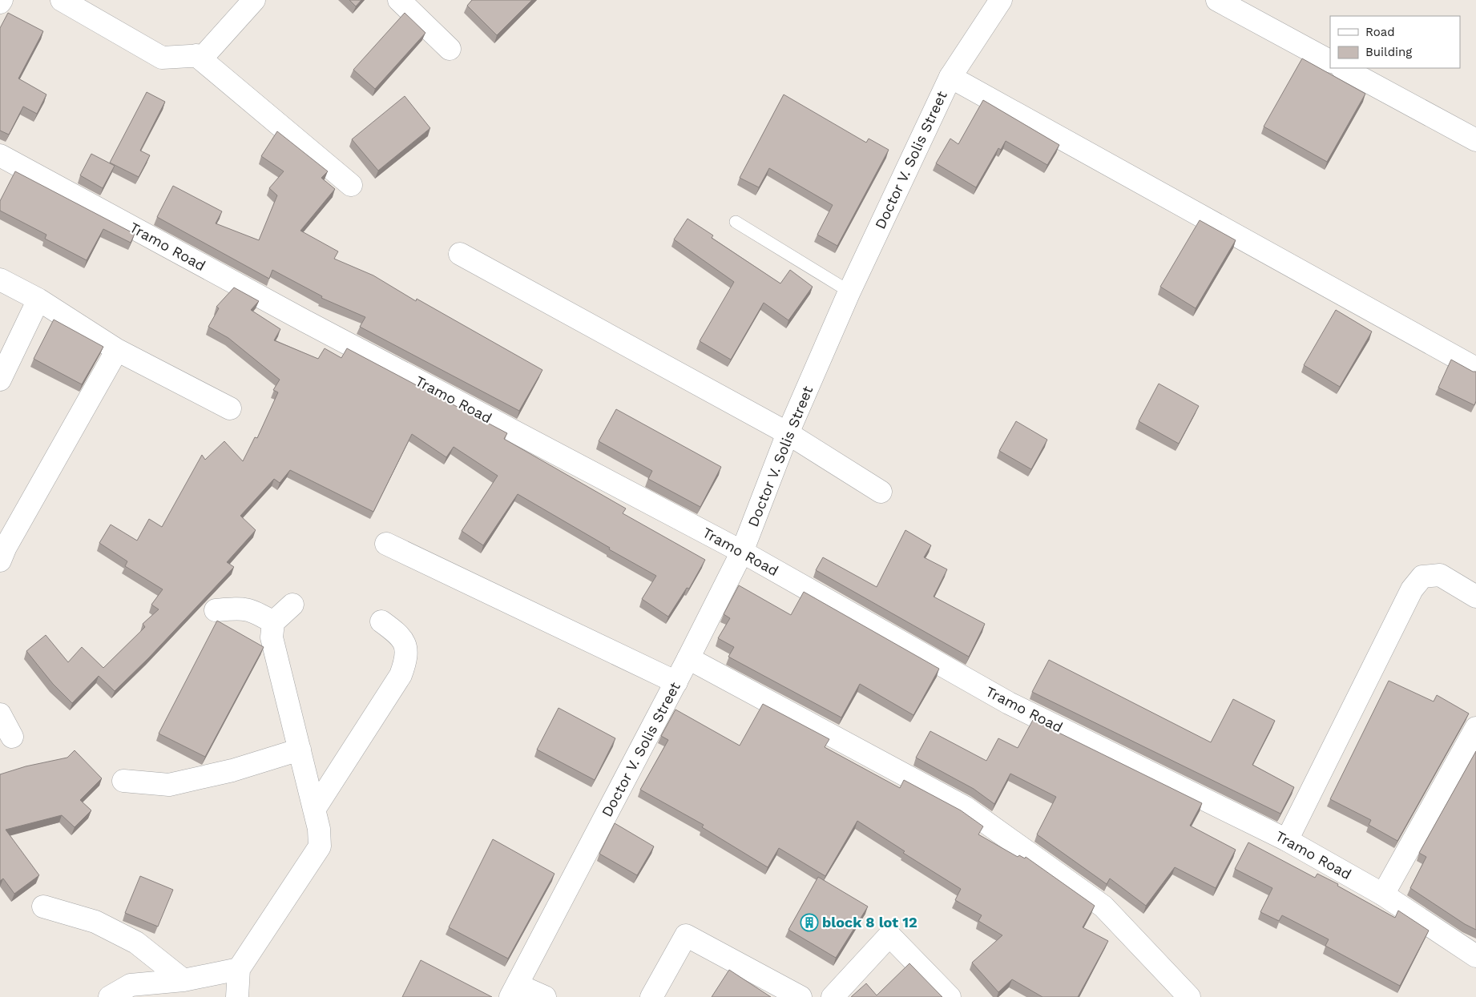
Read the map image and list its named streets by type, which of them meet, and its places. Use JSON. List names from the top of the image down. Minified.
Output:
{"streets":{"street":["Doctor V. Solis Street","Tramo Road"]},"crossings":[["Doctor V. Solis Street","Tramo Road"]],"places":{"building":["block 8 lot 12"]},"legend":["Road","Building"]}
